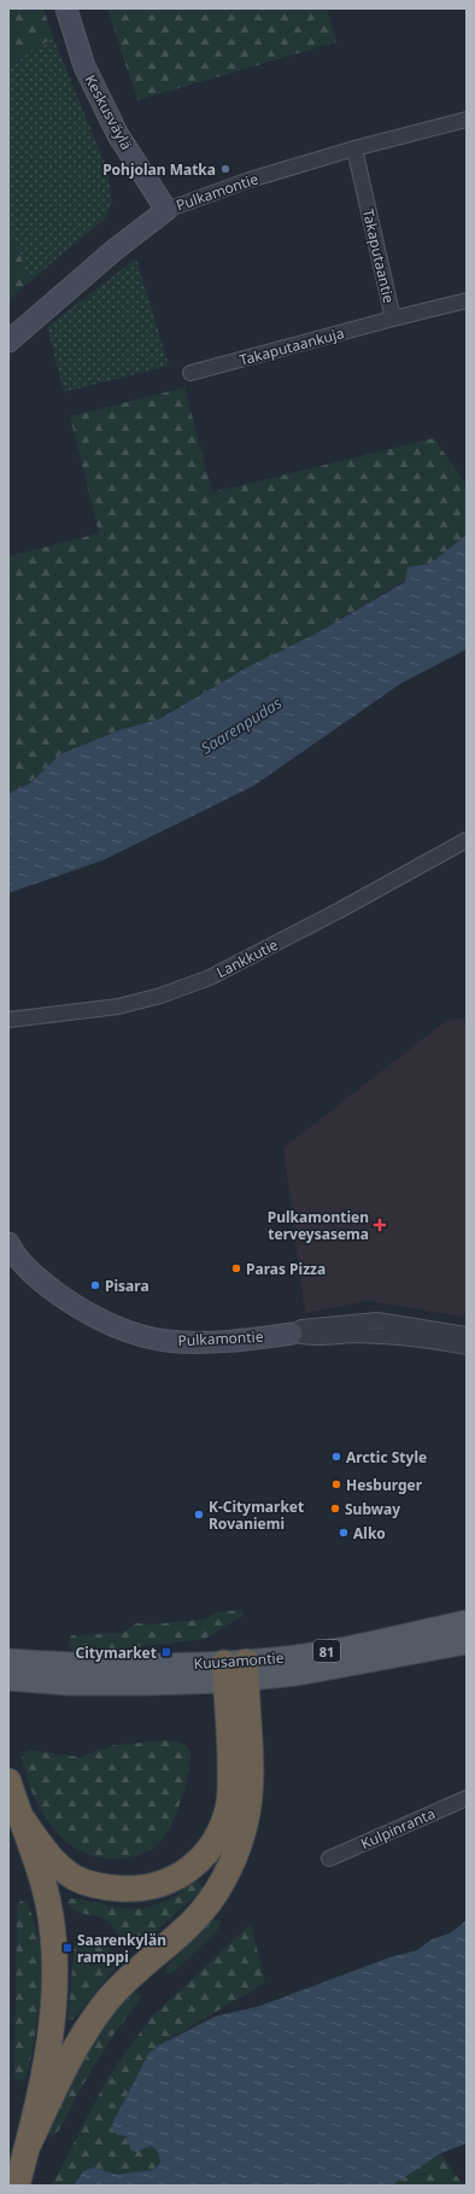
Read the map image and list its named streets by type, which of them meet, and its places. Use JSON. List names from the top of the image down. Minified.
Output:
{"streets":{"main road":["81","Kuusamontie"],"street":["Keskusväylä","Pulkamontie","Takaputaantie","Takaputaankuja","Lankkutie","Kulpinranta"]},"crossings":[["Keskusväylä","Pulkamontie"],["Pulkamontie","Takaputaantie"],["Takaputaantie","Takaputaankuja"]],"water":["Saarenpudas"],"places":{"other":["Pohjolan Matka","Paras Pizza","Pisara","Arctic Style","Hesburger","Subway","K-Citymarket Rovaniemi","Alko"],"health":["Pulkamontien terveysasema"],"transit":["Citymarket","Saarenkylän ramppi"]}}
